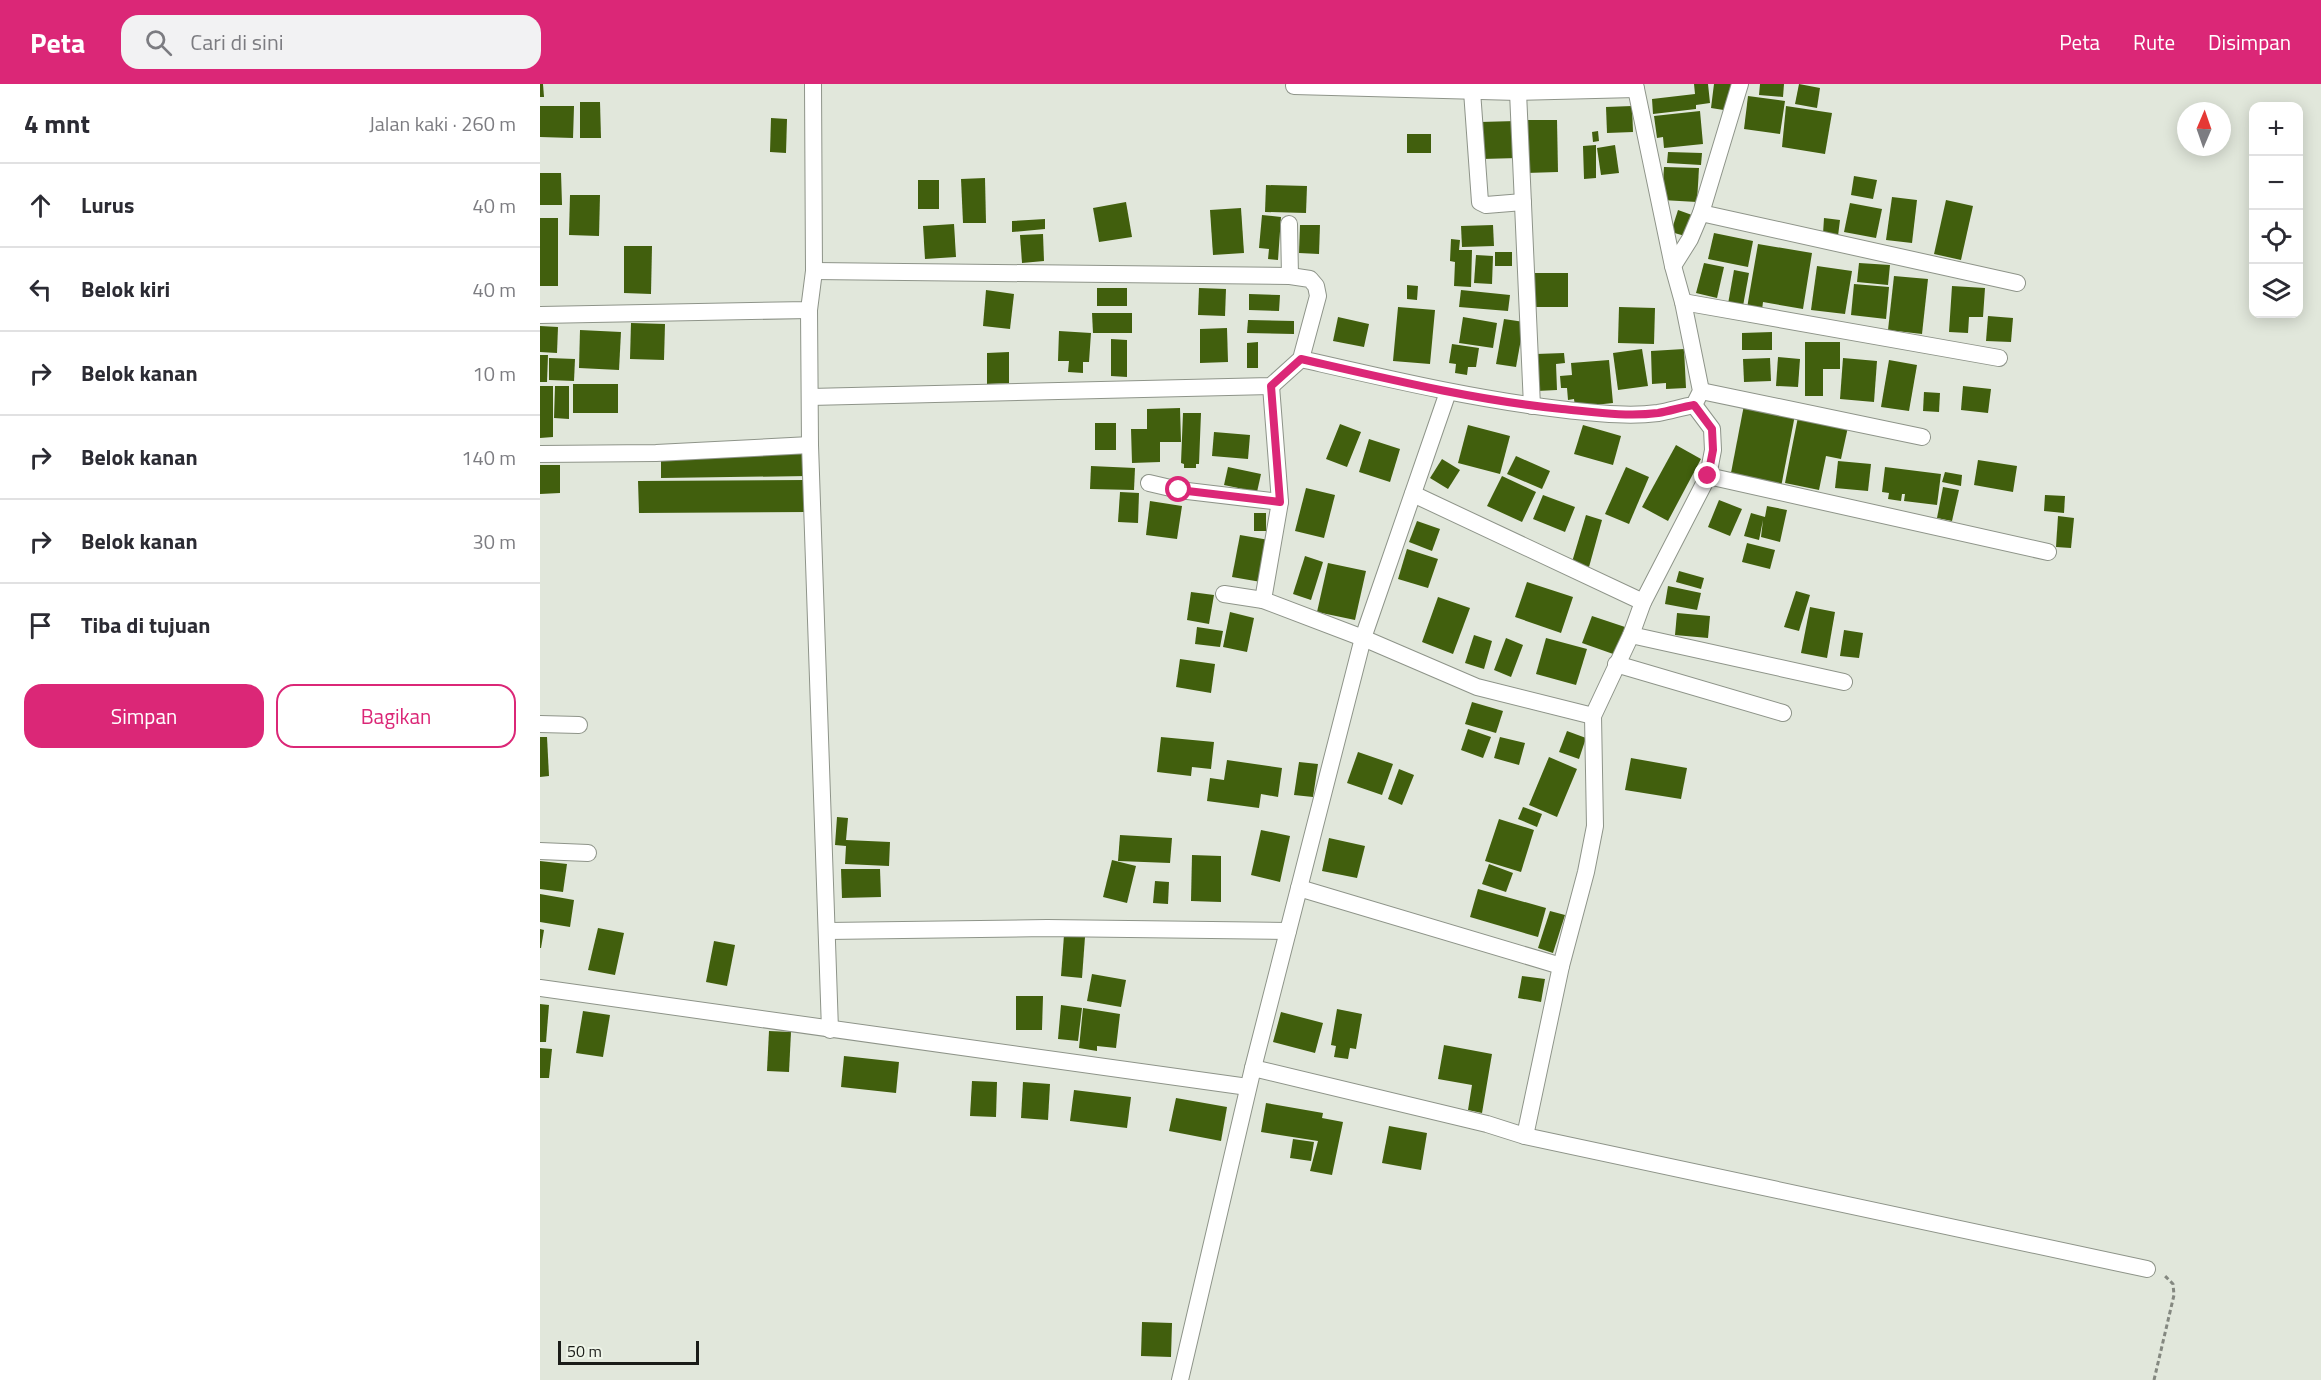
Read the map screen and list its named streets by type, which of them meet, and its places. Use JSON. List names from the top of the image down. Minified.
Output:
{"scale_bar":"50 m","north":"top","page":{"header":"Peta","search":"Cari di sini","nav":["Peta","Rute","Disimpan"],"heading":["4 mnt","Jalan kaki · 260 m"],"map_buttons":["+","−"],"list":[["Lurus","40 m"],["Belok kiri","40 m"],["Belok kanan","10 m"],["Belok kanan","140 m"],["Belok kanan","30 m"],"Tiba di tujuan"],"buttons":["Simpan","Bagikan"],"scale":"50 m"}}
